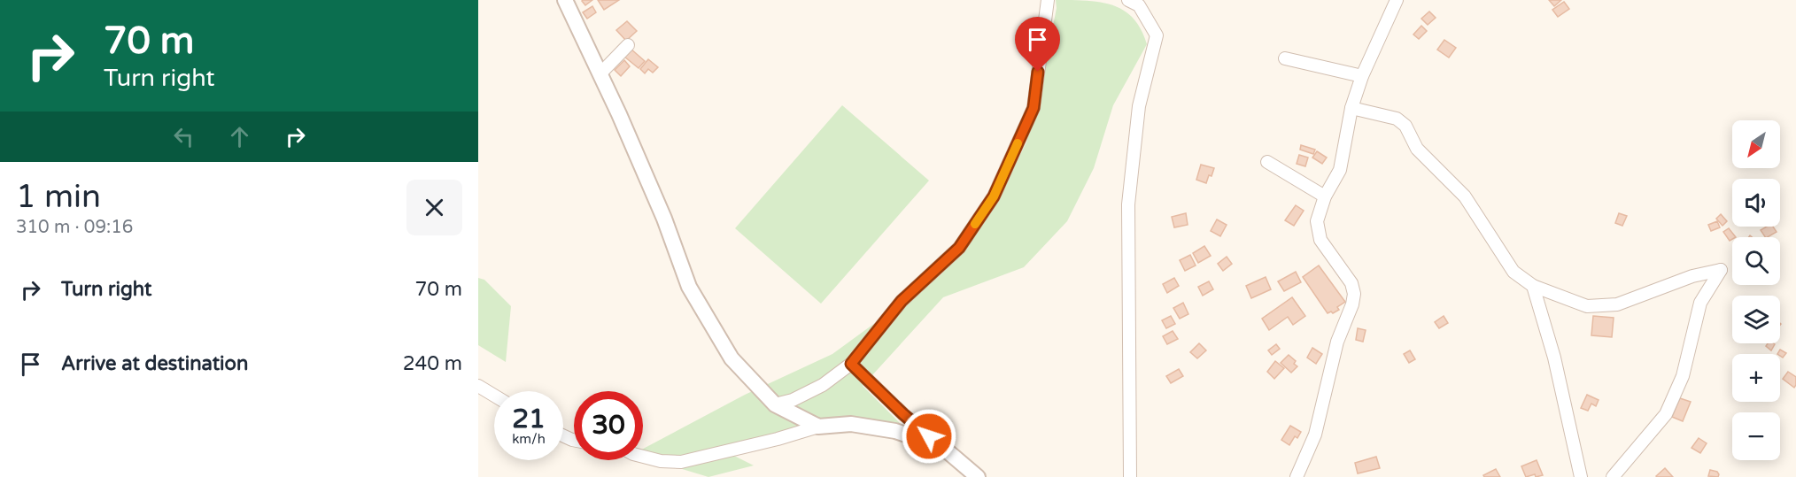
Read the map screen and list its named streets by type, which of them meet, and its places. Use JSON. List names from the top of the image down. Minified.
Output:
{"north":"bottom left","page":{"turn":["70 m","Turn right"],"map_buttons":["+","−"],"heading":["1 min","310 m · 09:16"],"list":[{"name":"Turn right","value":"70 m"},{"name":"Arrive at destination","value":"240 m"}],"speed":"21 km/h","limit":"30"}}
